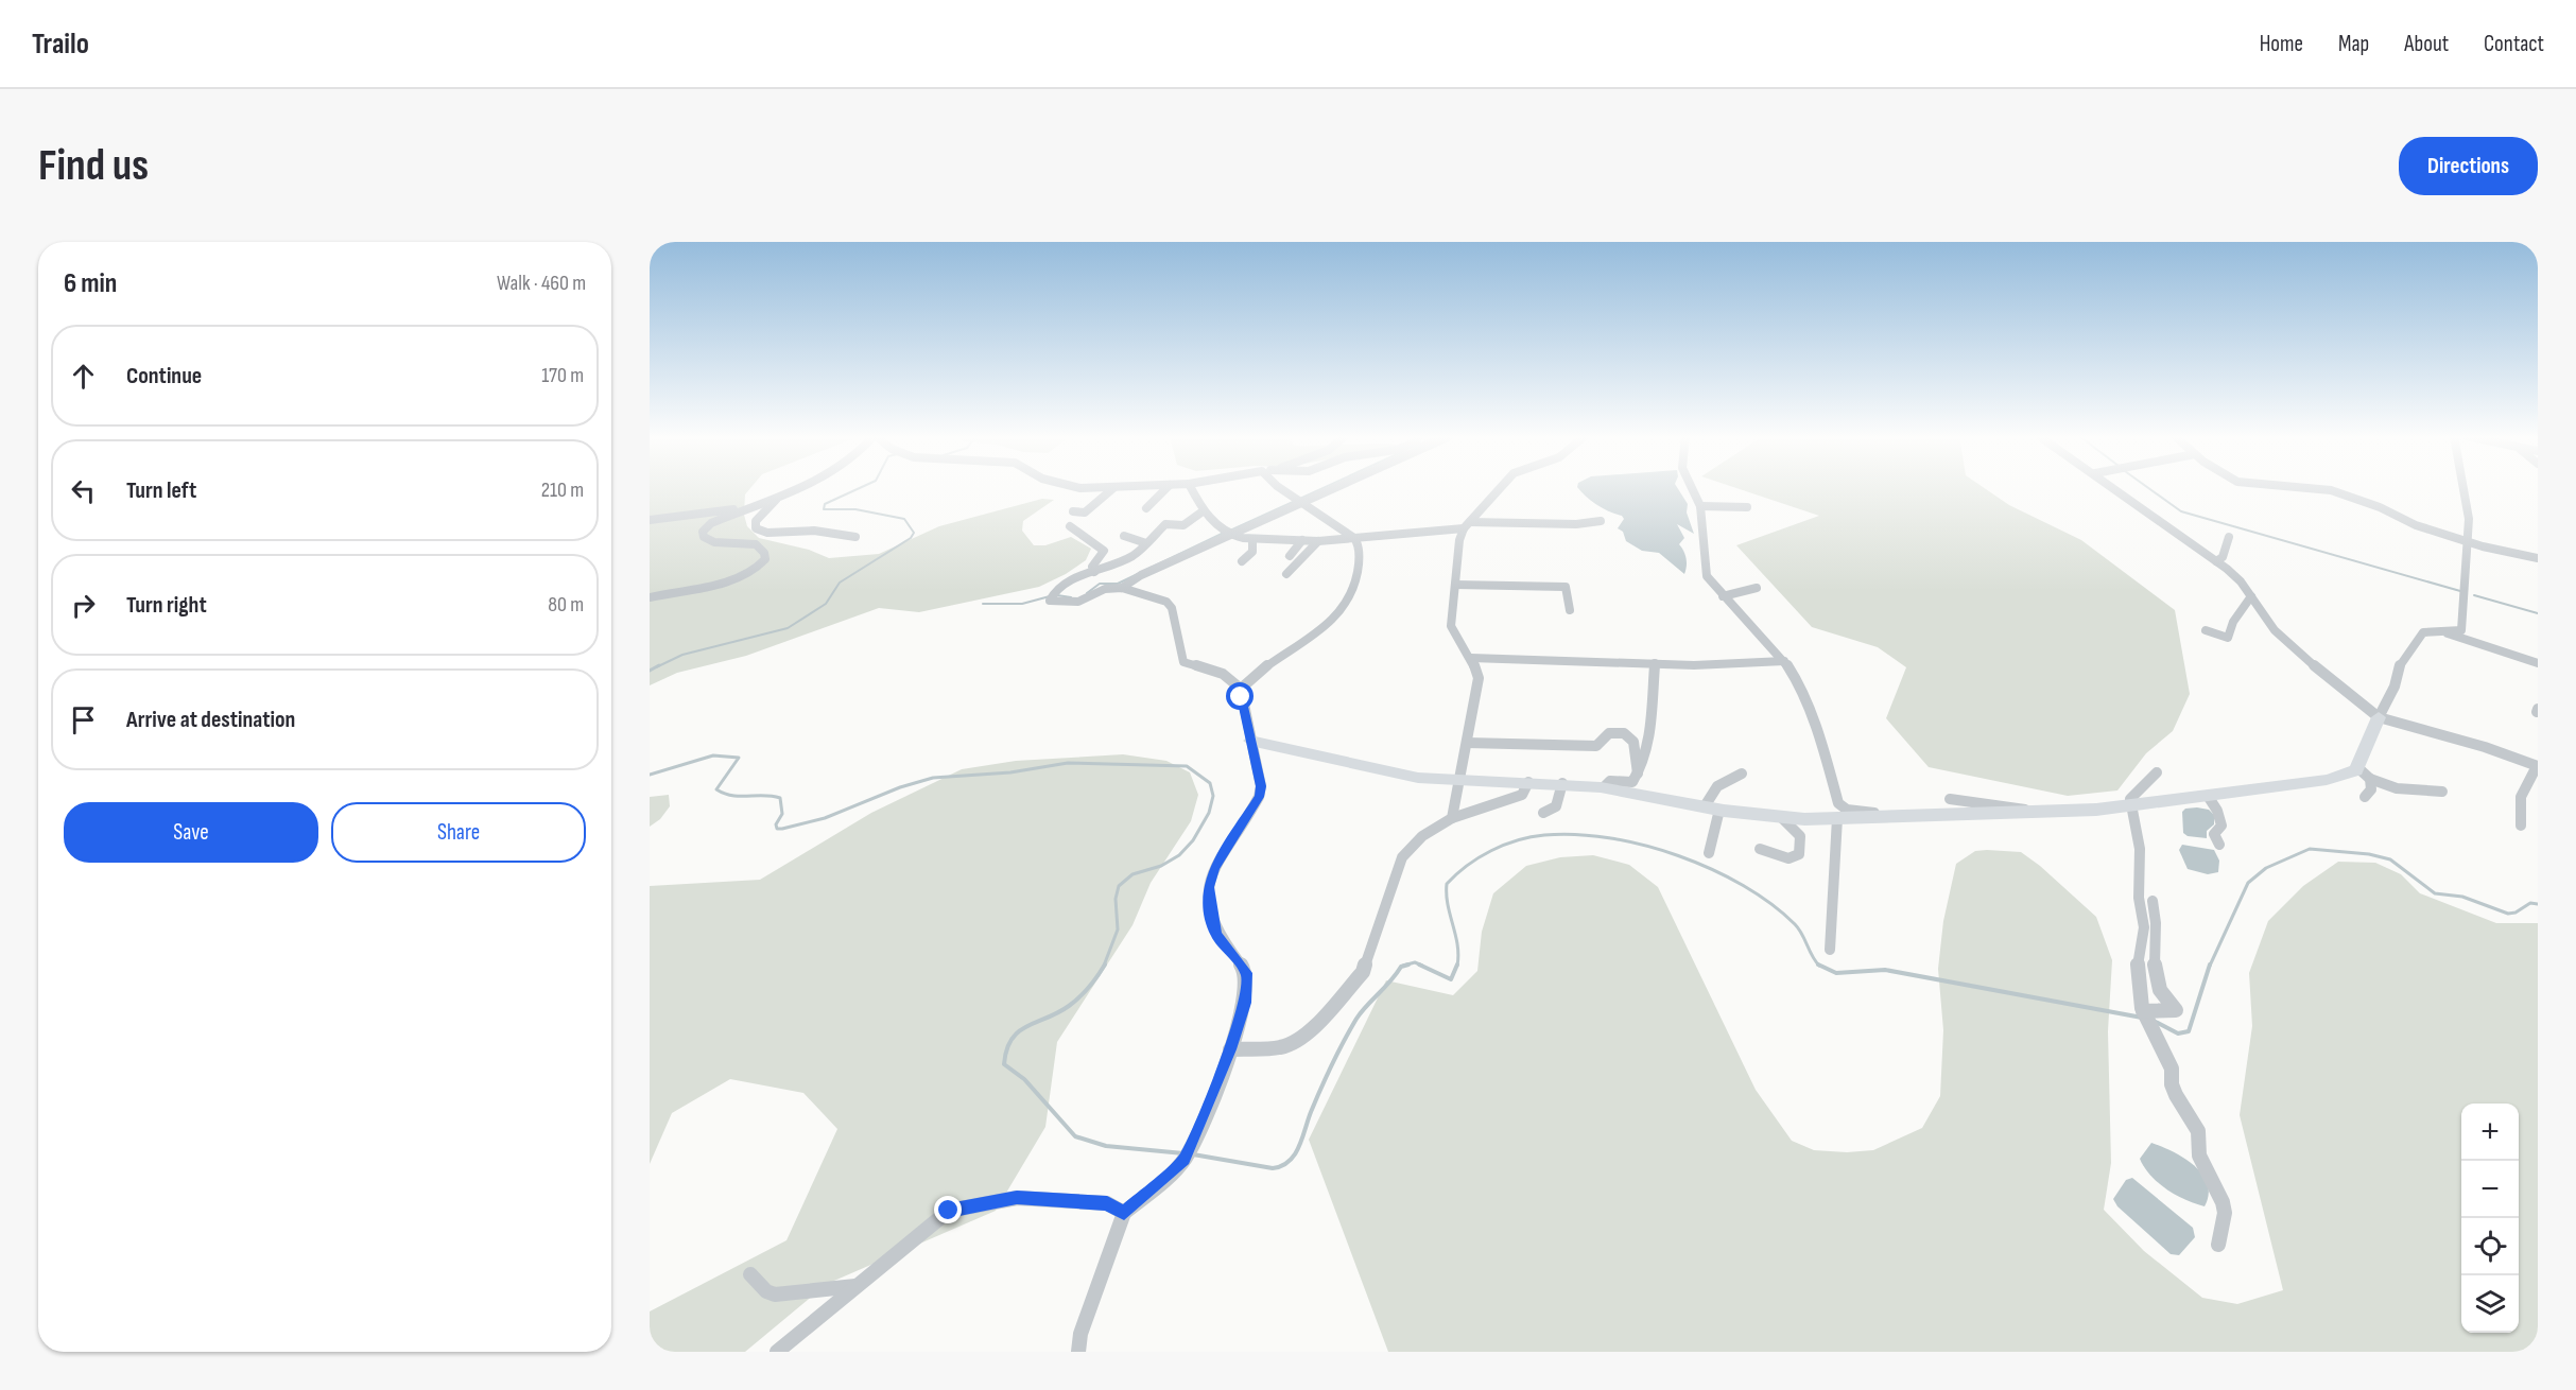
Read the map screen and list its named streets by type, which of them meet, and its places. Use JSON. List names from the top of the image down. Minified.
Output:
{"page":{"header":"Trailo","nav":["Home","Map","About","Contact"],"buttons":["Directions",["Save","Share"]],"title":"Find us","heading":["6 min","Walk · 460 m"],"list":[["Continue","170 m"],["Turn left","210 m"],["Turn right","80 m"],"Arrive at destination"],"map_buttons":["+","−"]}}
